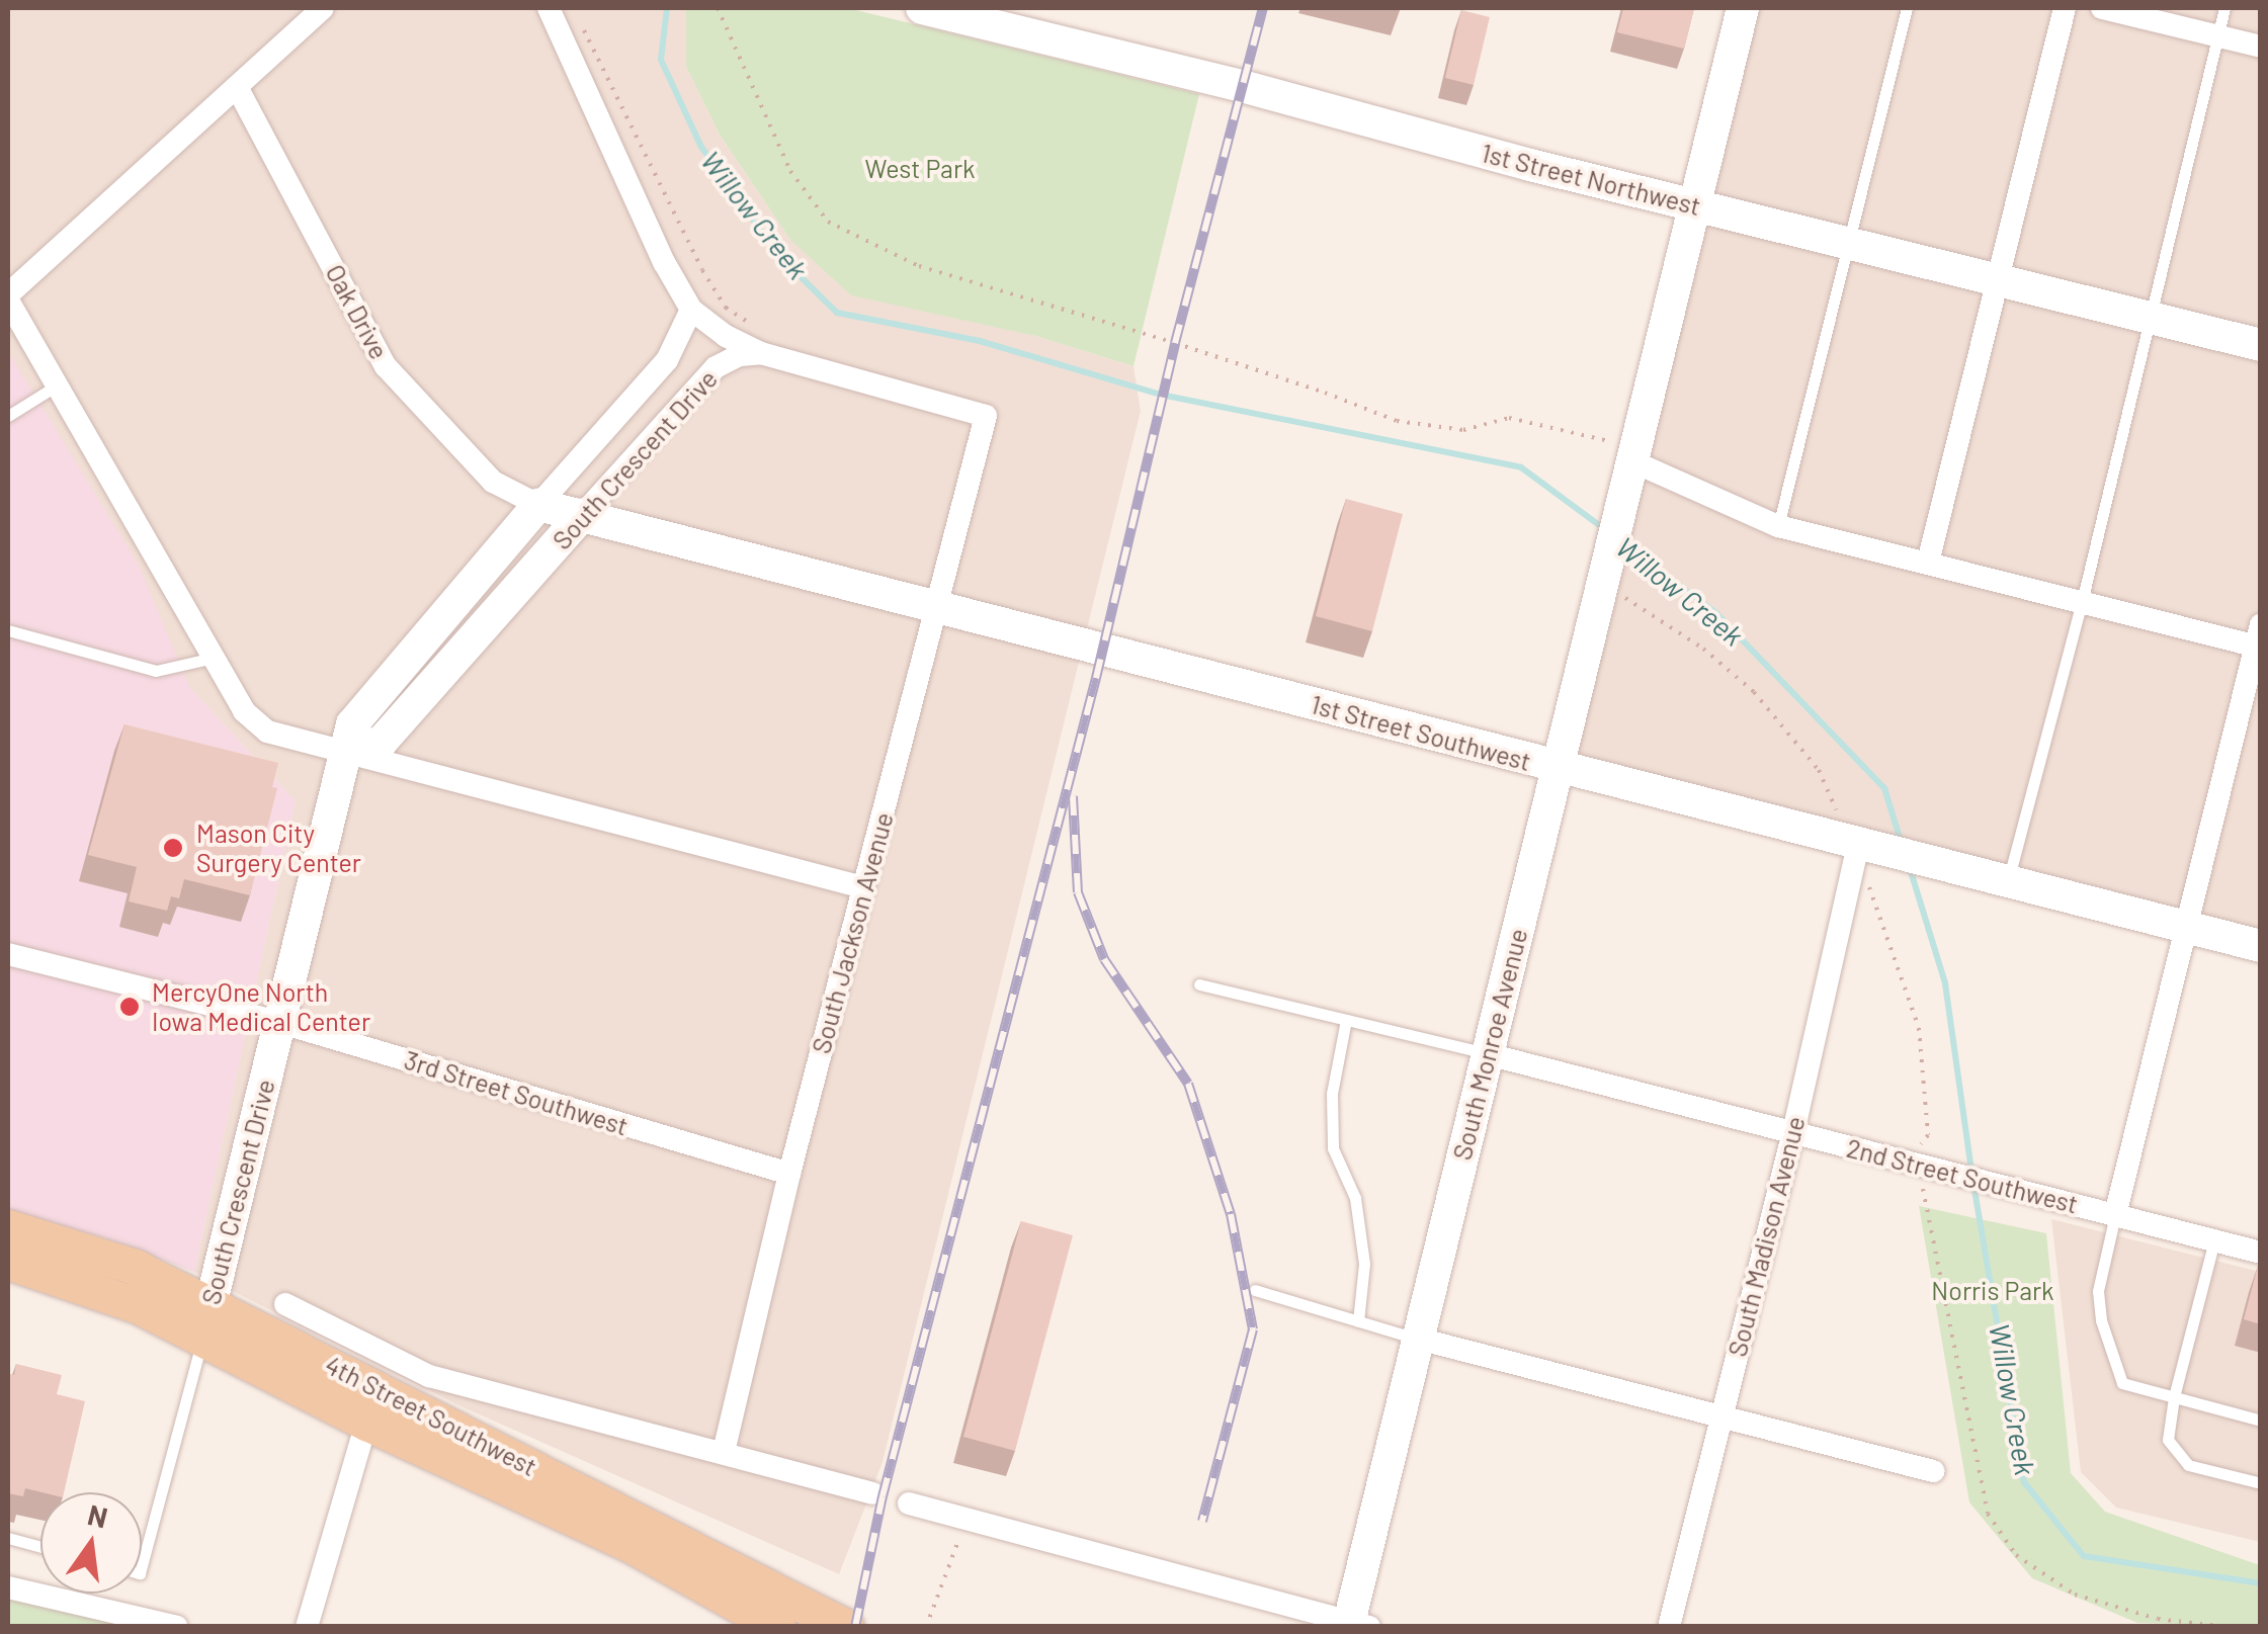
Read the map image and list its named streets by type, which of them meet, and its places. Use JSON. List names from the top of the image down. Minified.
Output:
{"streets":{"main road":["1st Street Northwest","Oak Drive","South Crescent Drive","1st Street Southwest","South Monroe Avenue","4th Street Southwest"],"street":["South Jackson Avenue","3rd Street Southwest","2nd Street Southwest","South Madison Avenue"]},"crossings":[["1st Street Northwest","South Monroe Avenue"],["Oak Drive","South Crescent Drive"],["Oak Drive","1st Street Southwest"],["South Crescent Drive","1st Street Southwest"],["South Crescent Drive","South Jackson Avenue"],["South Crescent Drive","3rd Street Southwest"],["South Crescent Drive","4th Street Southwest"],["1st Street Southwest","South Jackson Avenue"],["1st Street Southwest","South Monroe Avenue"],["1st Street Southwest","South Madison Avenue"],["South Jackson Avenue","3rd Street Southwest"],["South Jackson Avenue","4th Street Southwest"],["South Monroe Avenue","2nd Street Southwest"],["2nd Street Southwest","South Madison Avenue"]],"water":["Willow Creek"],"parks":["West Park","Norris Park"],"places":["Mason City Surgery Center","MercyOne North Iowa Medical Center"],"north":"top"}
